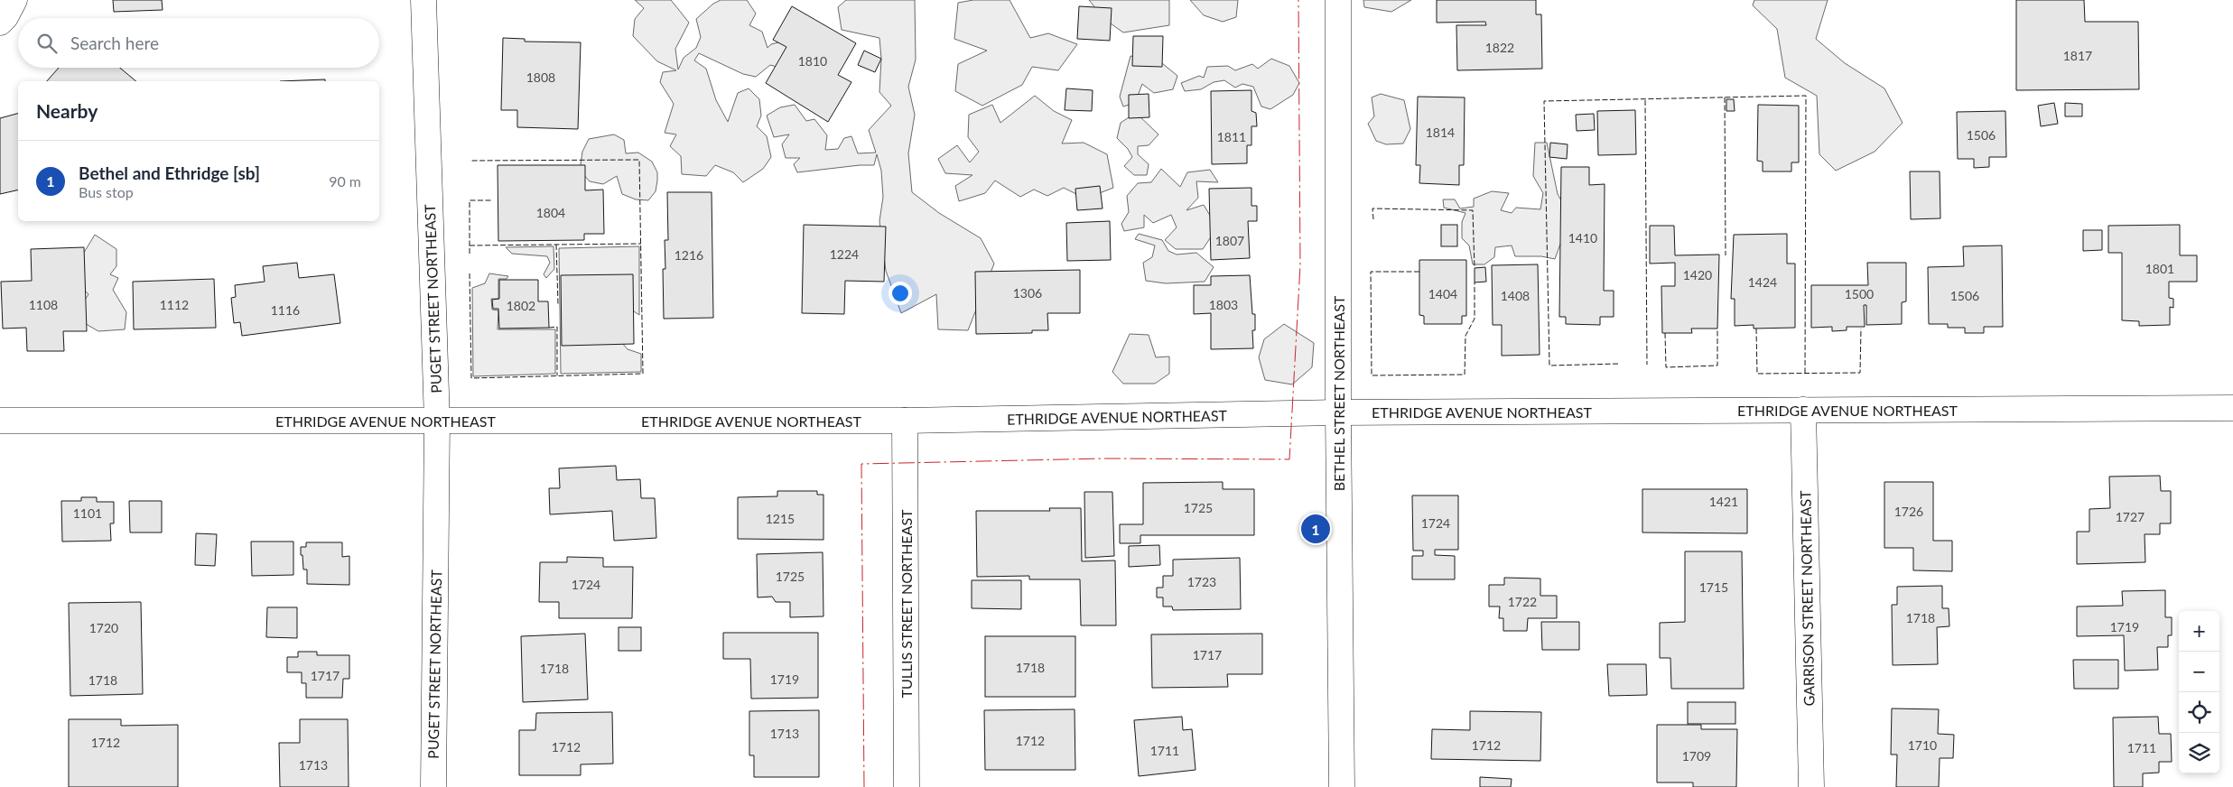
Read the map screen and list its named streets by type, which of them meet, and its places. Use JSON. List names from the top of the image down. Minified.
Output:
{"streets":{"street":["PUGET STREET NORTHEAST","BETHEL STREET NORTHEAST","ETHRIDGE AVENUE NORTHEAST","GARRISON STREET NORTHEAST","TULLIS STREET NORTHEAST"]},"crossings":[["PUGET STREET NORTHEAST","ETHRIDGE AVENUE NORTHEAST"],["BETHEL STREET NORTHEAST","ETHRIDGE AVENUE NORTHEAST"],["ETHRIDGE AVENUE NORTHEAST","GARRISON STREET NORTHEAST"],["ETHRIDGE AVENUE NORTHEAST","TULLIS STREET NORTHEAST"]],"house_numbers":["1822","1817","1810","1808","1814","1506","1811","1804","1410","1807","1224","1216","1801","1420","1424","1306","1404","1500","1408","1506","1108","1112","1803","1802","1116","1421","1725","1726","1101","1727","1215","1724","1725","1723","1724","1715","1722","1718","1719","1720","1717","1718","1718","1717","1719","1718","1713","1712","1712","1712","1710","1712","1711","1711","1709","1713"],"page":{"search":"Search here","heading":"Nearby","list":[{"mark":"1","name":"Bethel and Ethridge [sb]","note":"Bus stop","value":"90 m"}],"pins":"1","map_buttons":["+","−"]}}
